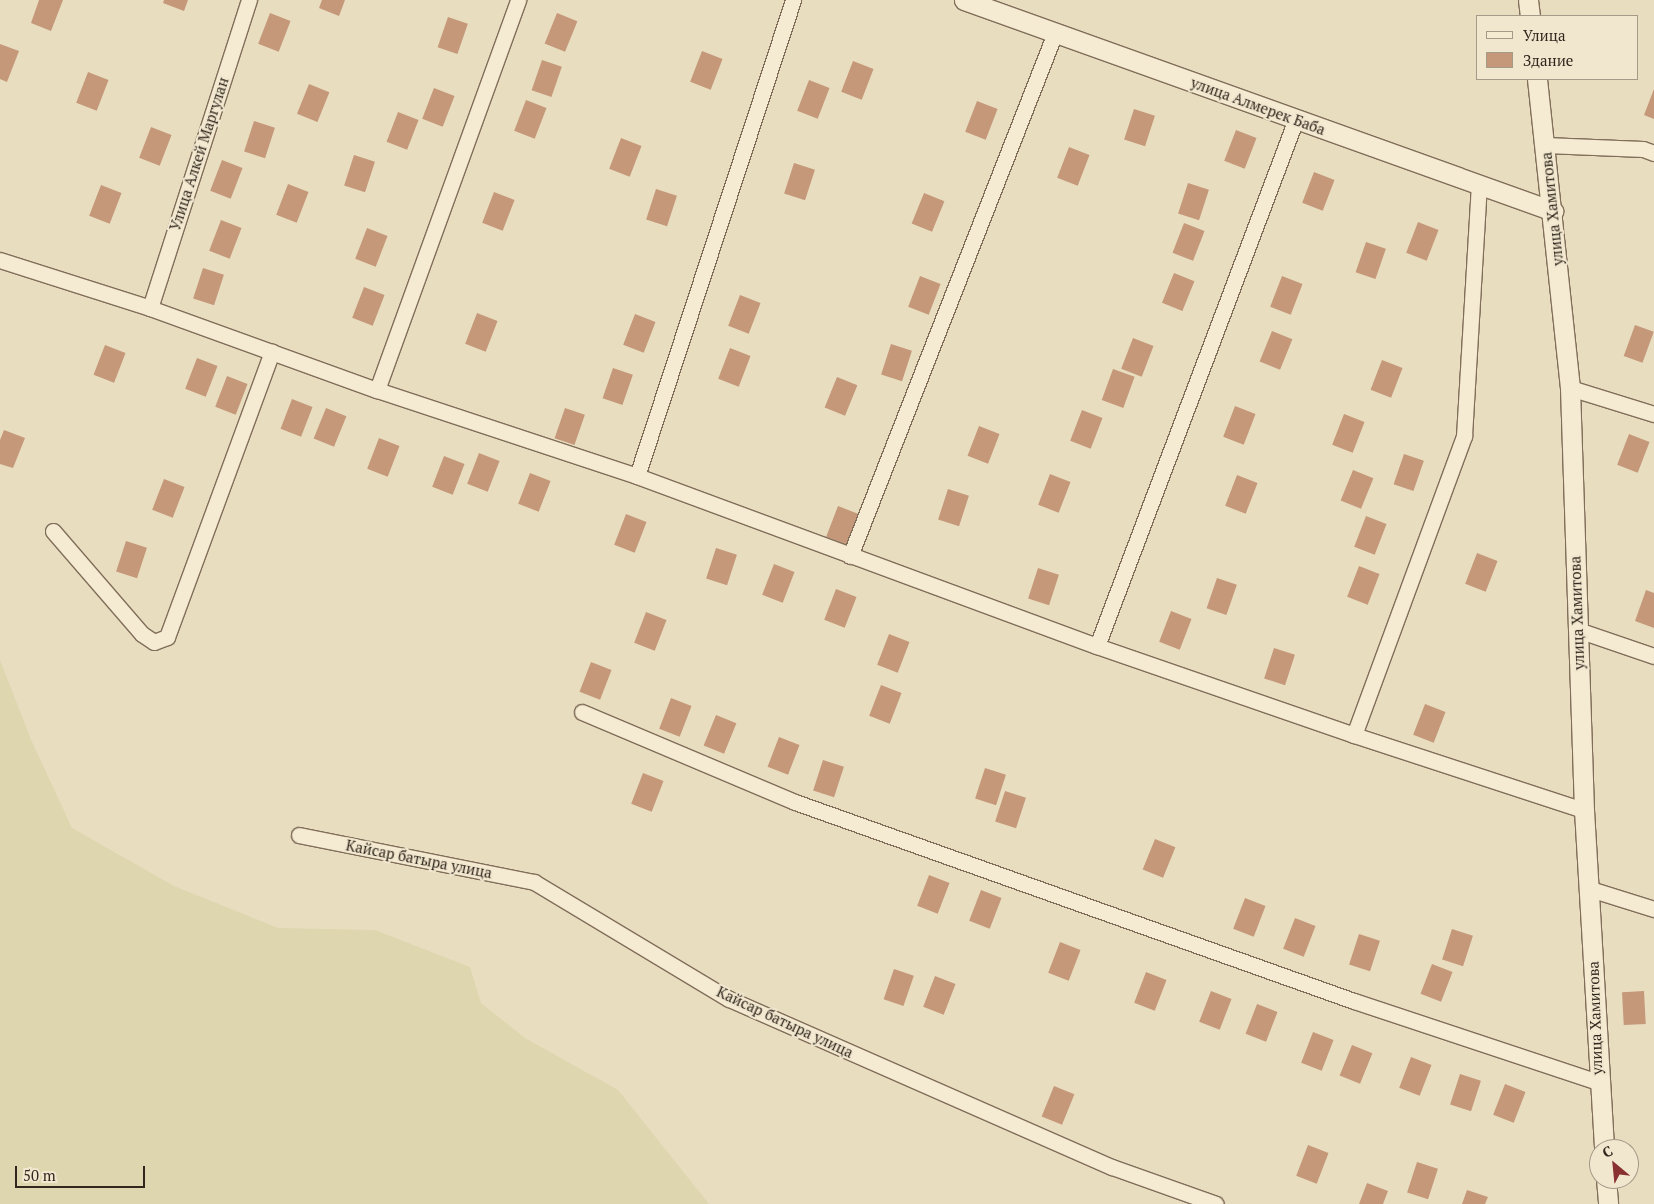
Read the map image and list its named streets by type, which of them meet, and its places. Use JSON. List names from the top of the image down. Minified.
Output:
{"streets":{"street":["улица Алмерек Баба","Улица Алкей Маргулан","улица Хамитова","Кайсар батыра улица"]},"crossings":[["улица Алмерек Баба","улица Хамитова"]],"legend":["Улица","Здание"],"scale_bar":"50 m","north":"top left"}
